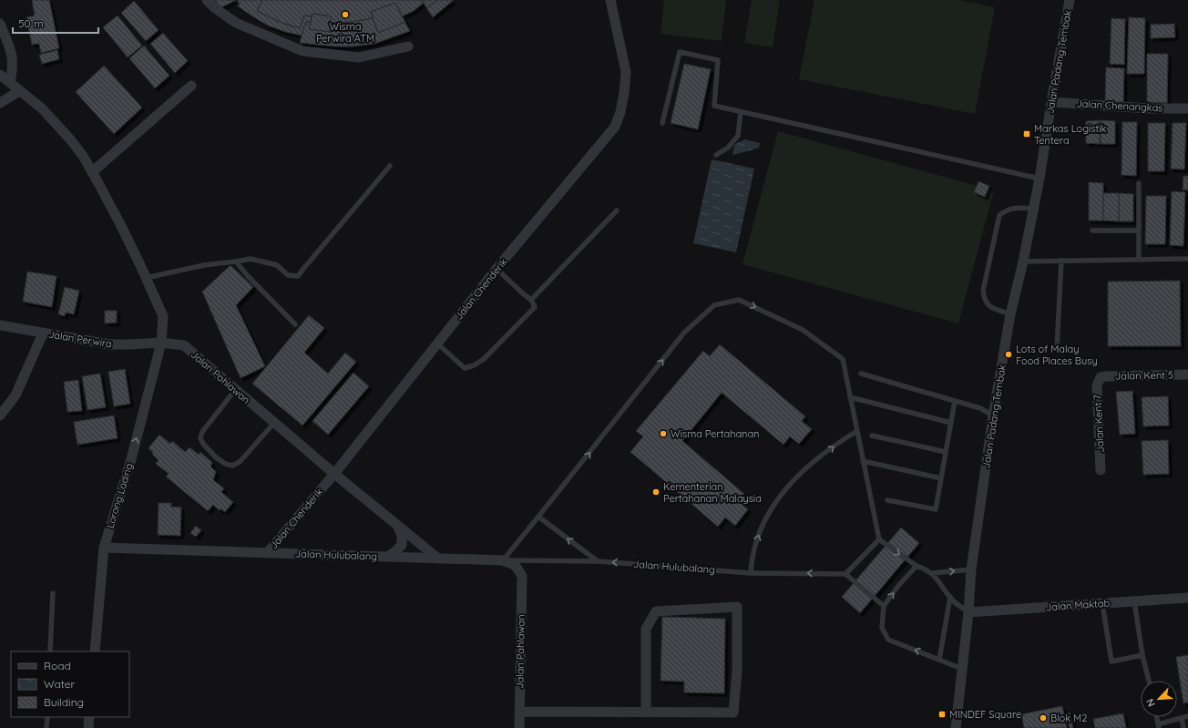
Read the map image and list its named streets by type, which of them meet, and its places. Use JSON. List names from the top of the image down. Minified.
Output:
{"streets":{"street":["Jalan Padang Tembak","Jalan Chenangkas","Jalan Chenderik","Jalan Perwira","Jalan Kent 5","Jalan Pahlawan","Jalan Kent 7","Lorong Lading","Jalan Hulubalang","Jalan Maktab"]},"crossings":[["Jalan Padang Tembak","Jalan Chenangkas"],["Jalan Padang Tembak","Jalan Maktab"],["Jalan Chenderik","Jalan Pahlawan"],["Jalan Chenderik","Jalan Hulubalang"],["Jalan Perwira","Jalan Pahlawan"],["Jalan Perwira","Lorong Lading"],["Jalan Kent 5","Jalan Kent 7"],["Jalan Pahlawan","Lorong Lading"],["Jalan Pahlawan","Jalan Hulubalang"],["Lorong Lading","Jalan Hulubalang"]],"one_way":["Lorong Lading"],"places":{"other":["Wisma Perwira ATM","Lots of Malay Food Places Busy","Wisma Pertahanan","Kementerian Pertahanan Malaysia","Blok M2"],"transit":["Markas Logistik Tentera","MINDEF Square"]},"legend":["Road","Water","Building"],"scale_bar":"50 m","north":"bottom left"}
